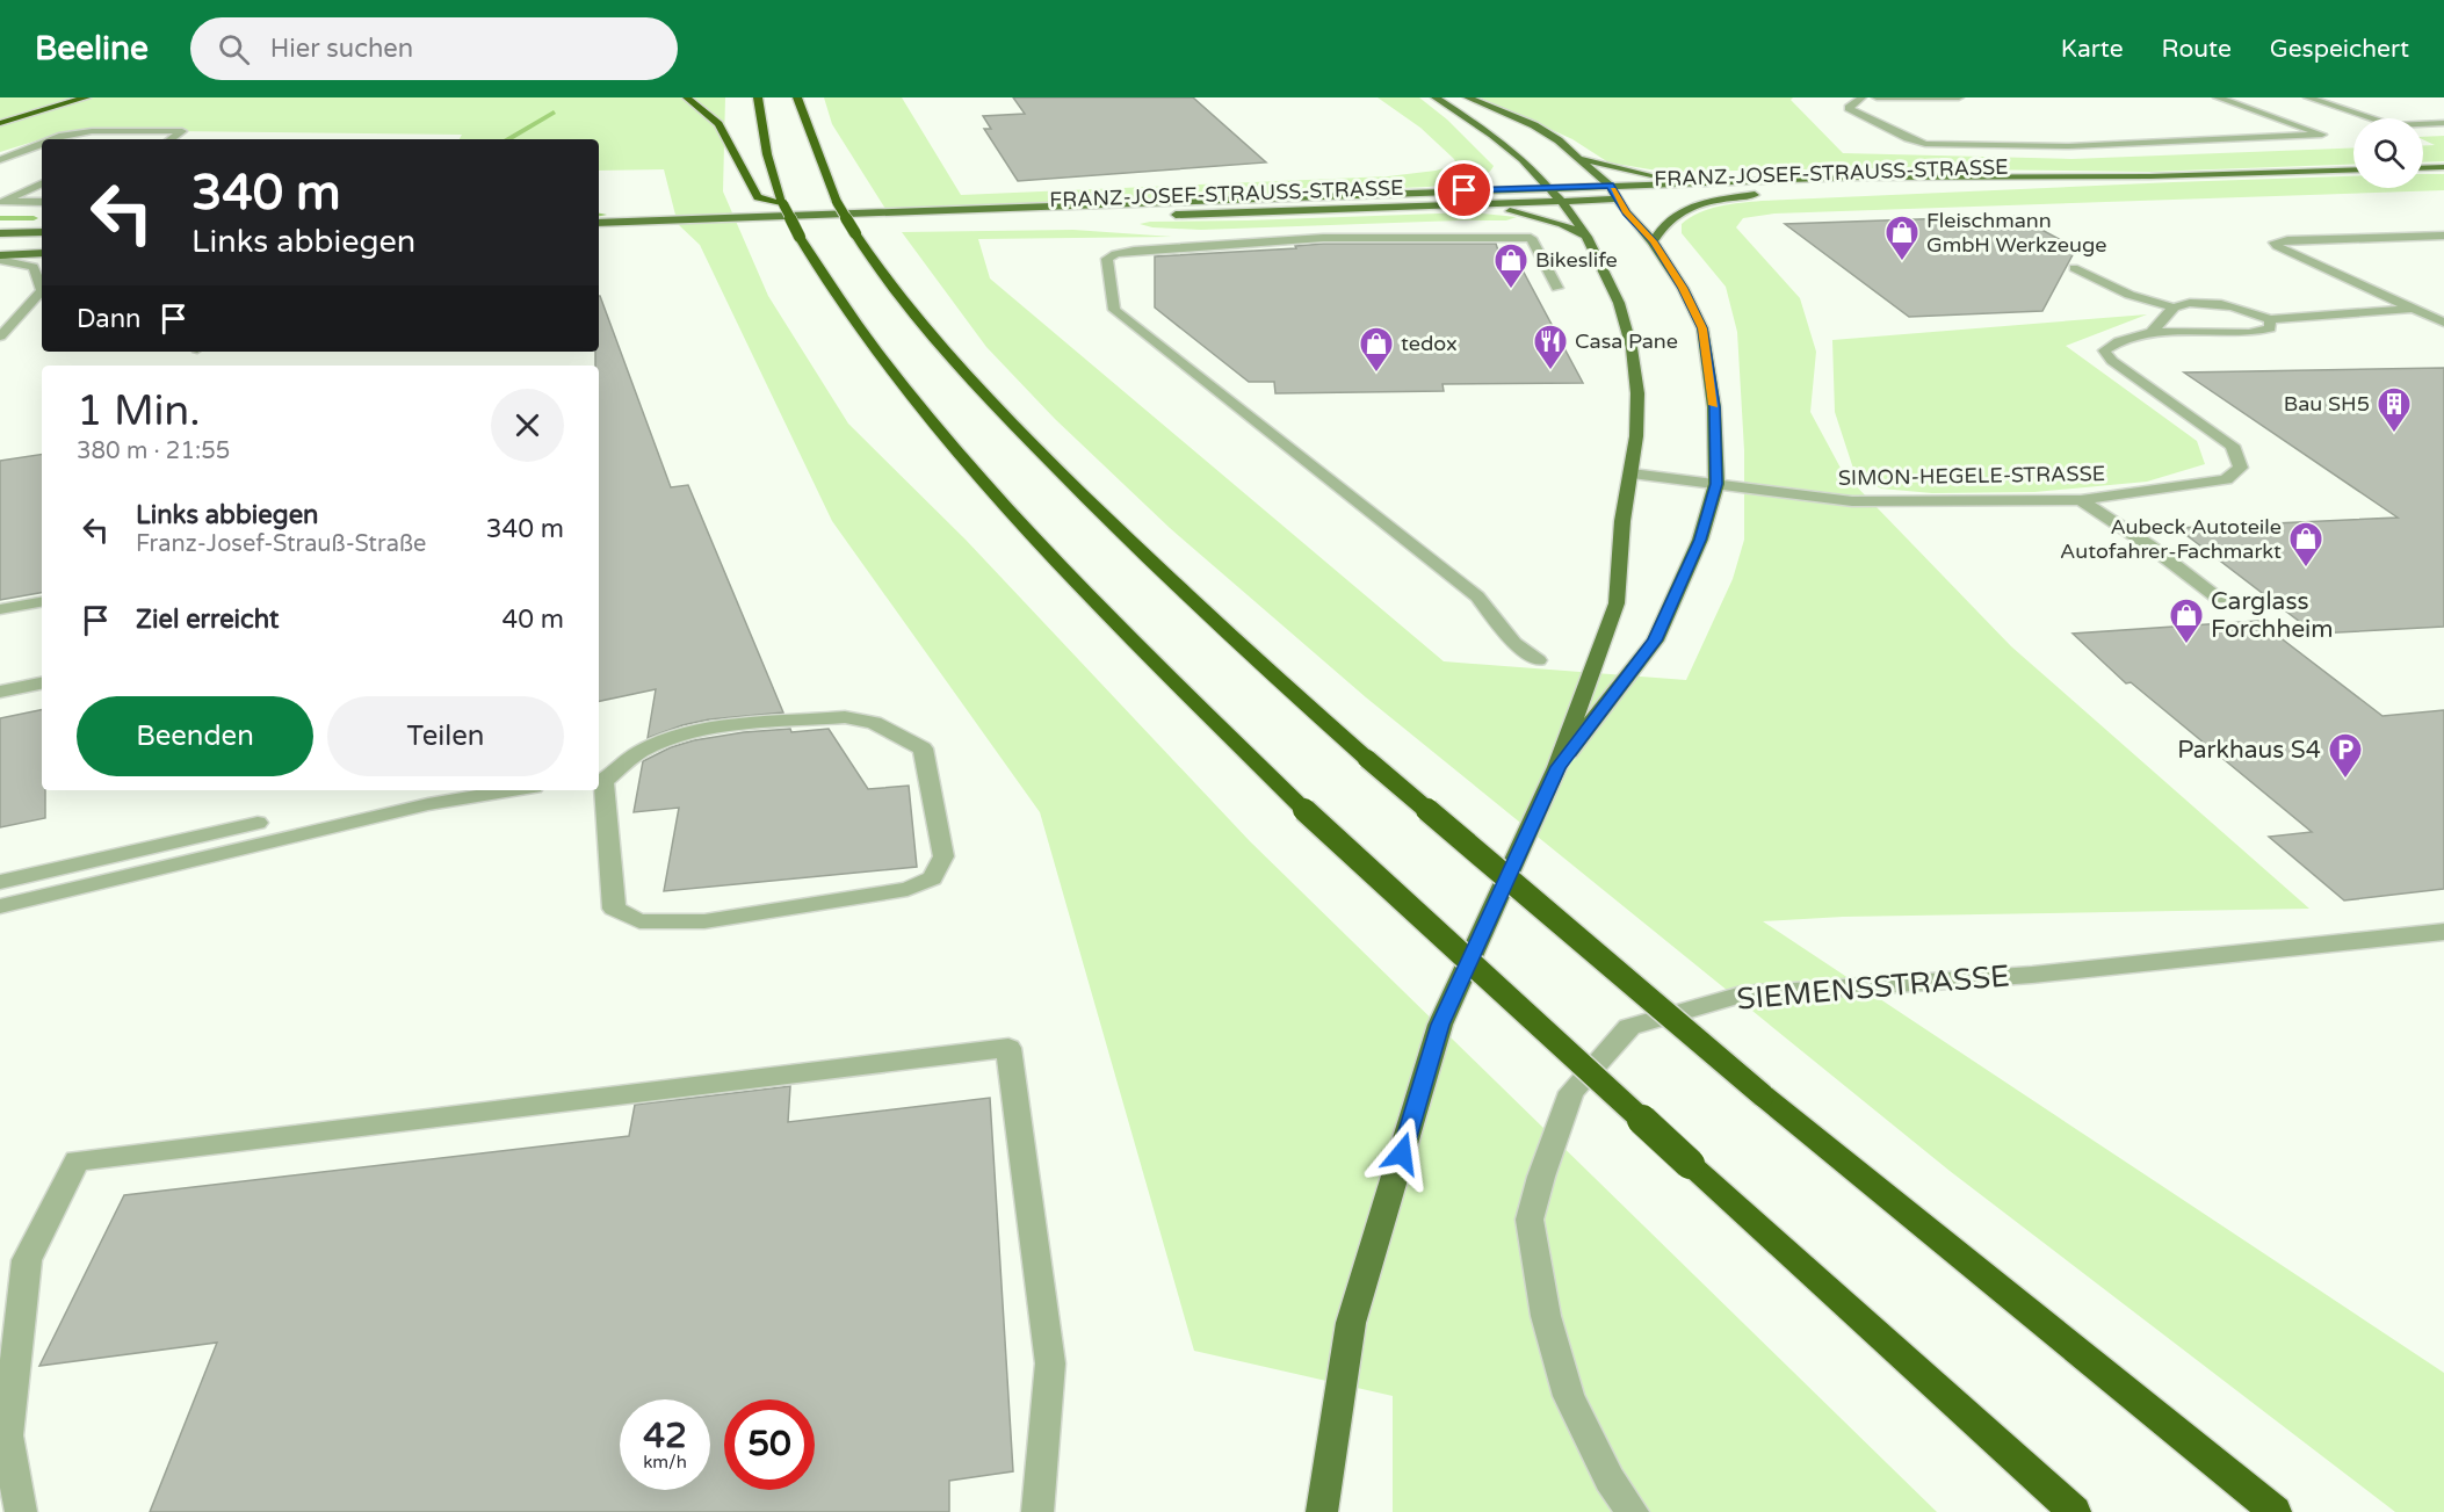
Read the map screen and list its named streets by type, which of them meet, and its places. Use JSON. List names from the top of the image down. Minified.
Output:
{"streets":{"main road":["FRANZ-JOSEF-STRAUSS-STRASSE"],"street":["SIMON-HEGELE-STRASSE","SIEMENSSTRASSE"]},"places":{"shop":["Fleischmann GmbH Werkzeuge","Bikeslife","tedox","Aubeck Autoteile Autofahrer-Fachmarkt","Carglass Forchheim"],"restaurant":["Casa Pane"],"building":["Bau SH5"],"parking":["Parkhaus S4"]},"page":{"header":"Beeline","search":"Hier suchen","nav":["Karte","Route","Gespeichert"],"turn":["340 m","Links abbiegen"],"then":"Dann","heading":["1 Min.","380 m · 21:55"],"list":[{"name":"Links abbiegen","note":"Franz-Josef-Strauß-Straße","value":"340 m"},{"name":"Ziel erreicht","value":"40 m"}],"buttons":["Beenden","Teilen"],"speed":"42 km/h","limit":"50"}}
